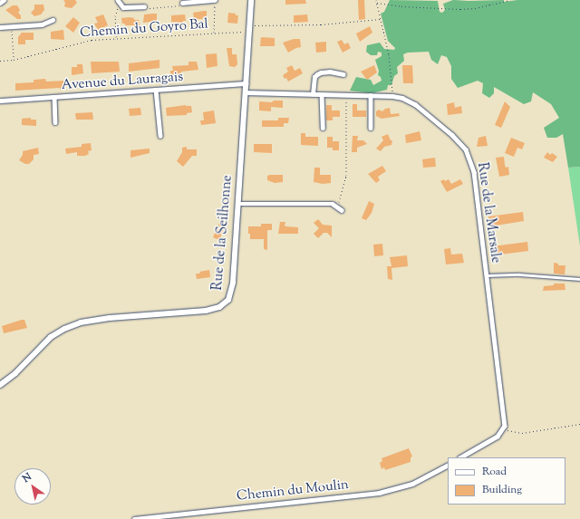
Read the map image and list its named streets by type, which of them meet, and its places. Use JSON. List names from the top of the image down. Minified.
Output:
{"streets":{"street":["Avenue du Lauragais","Rue de la Marsale","Rue de la Seilhonne","Chemin du Moulin"],"path":["Chemin du Goyro Bal"]},"crossings":[["Chemin du Goyro Bal","Rue de la Seilhonne"],["Avenue du Lauragais","Rue de la Seilhonne"],["Rue de la Marsale","Rue de la Seilhonne"]],"legend":["Road","Building"],"north":"top left"}
